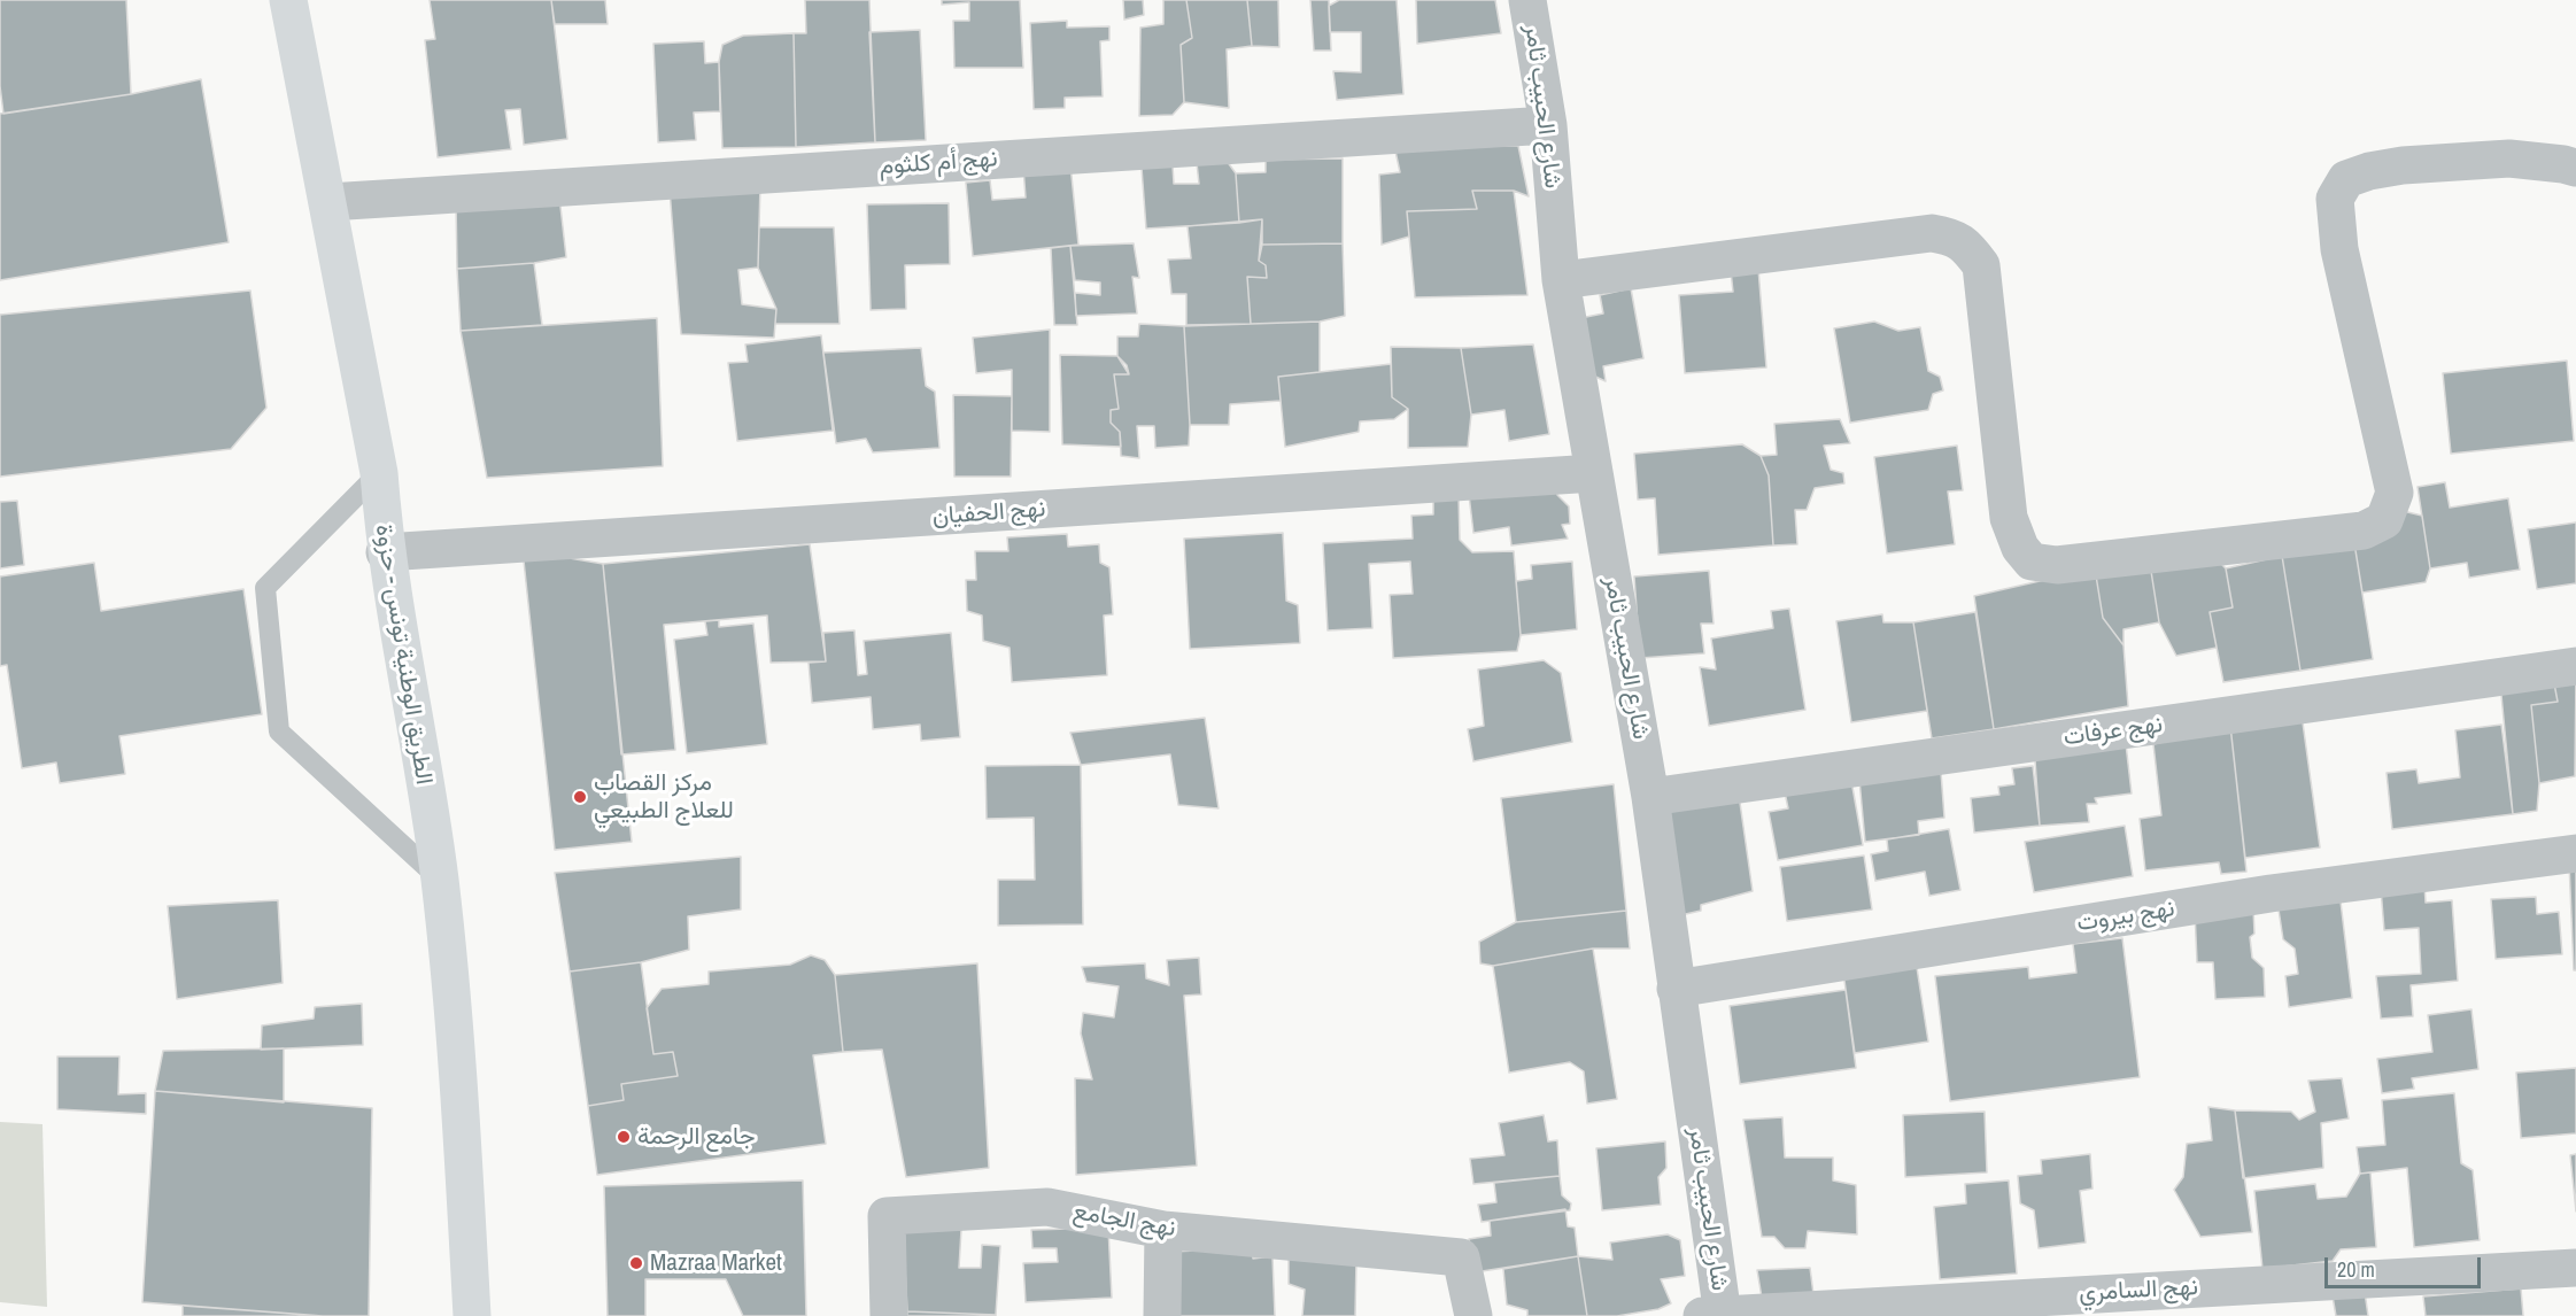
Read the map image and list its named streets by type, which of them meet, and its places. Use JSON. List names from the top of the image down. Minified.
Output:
{"streets":{"main road":["الطريق الوطنية تونس - حزوة"],"street":["شارع الحبيب ثامر","نهج أم كلثوم","نهج الحفيان","نهج عرفات","نهج بيروت","نهج الجامع","نهج السامري"]},"crossings":[["شارع الحبيب ثامر","نهج أم كلثوم"],["شارع الحبيب ثامر","نهج الحفيان"],["شارع الحبيب ثامر","نهج عرفات"],["شارع الحبيب ثامر","نهج بيروت"],["شارع الحبيب ثامر","نهج السامري"],["نهج أم كلثوم","الطريق الوطنية تونس - حزوة"],["نهج الحفيان","الطريق الوطنية تونس - حزوة"]],"places":["مركز القصاب للعلاج الطبيعي","جامع الرحمة","Mazraa Market"],"scale_bar":"20 m"}
